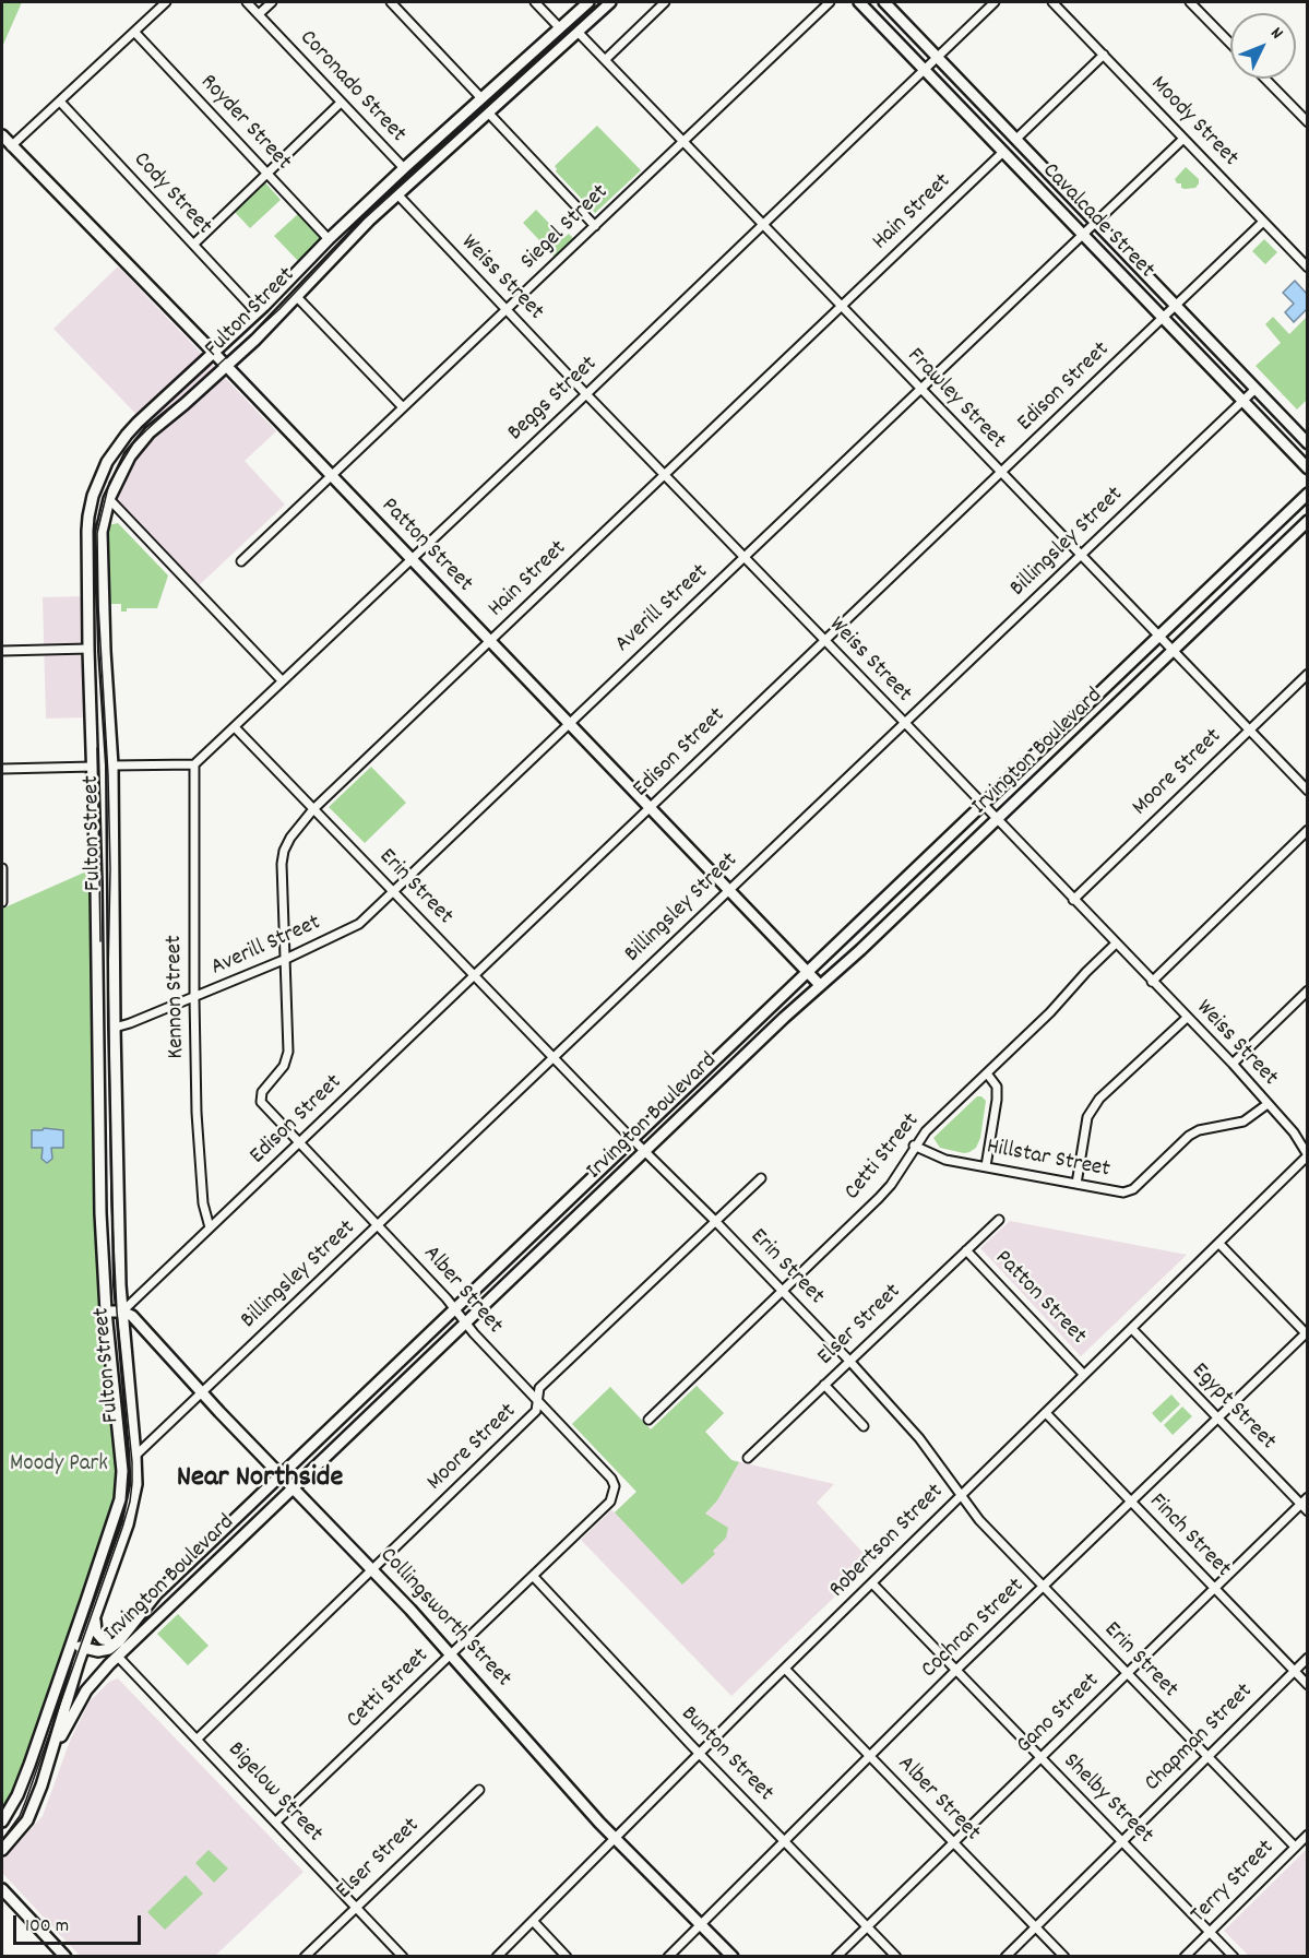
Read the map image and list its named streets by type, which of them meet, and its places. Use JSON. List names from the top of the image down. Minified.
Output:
{"streets":{"main road":["Cavalcade Street","Fulton Street","Patton Street","Irvington Boulevard","Collingsworth Street"],"street":["Coronado Street","Moody Street","Royder Street","Cody Street","Hain Street","Siegel Street","Weiss Street","Edison Street","Beggs Street","Frawley Street","Billingsley Street","Averill Street","Moore Street","Erin Street","Kennon Street","Cetti Street","Hillstar Street","Alber Street","Elser Street","Egypt Street","Finch Street","Robertson Street","Cochran Street","Gano Street","Chapman Street","Bunton Street","Bigelow Street","Shelby Street","Terry Street"]},"crossings":[["Coronado Street","Fulton Street"],["Moody Street","Edison Street"],["Moody Street","Averill Street"],["Royder Street","Fulton Street"],["Cody Street","Fulton Street"],["Hain Street","Cavalcade Street"],["Hain Street","Weiss Street"],["Hain Street","Frawley Street"],["Hain Street","Patton Street"],["Hain Street","Averill Street"],["Hain Street","Erin Street"],["Hain Street","Alber Street"],["Cavalcade Street","Edison Street"],["Cavalcade Street","Beggs Street"],["Cavalcade Street","Billingsley Street"],["Cavalcade Street","Averill Street"],["Siegel Street","Weiss Street"],["Siegel Street","Frawley Street"],["Siegel Street","Patton Street"],["Weiss Street","Fulton Street"],["Weiss Street","Edison Street"],["Weiss Street","Beggs Street"],["Weiss Street","Billingsley Street"],["Weiss Street","Averill Street"],["Weiss Street","Irvington Boulevard"],["Weiss Street","Moore Street"],["Weiss Street","Cetti Street"],["Weiss Street","Hillstar Street"],["Weiss Street","Robertson Street"],["Fulton Street","Edison Street"],["Fulton Street","Frawley Street"],["Fulton Street","Billingsley Street"],["Fulton Street","Patton Street"],["Fulton Street","Averill Street"],["Fulton Street","Irvington Boulevard"],["Fulton Street","Collingsworth Street"],["Edison Street","Frawley Street"],["Edison Street","Patton Street"],["Edison Street","Erin Street"],["Edison Street","Kennon Street"],["Edison Street","Alber Street"],["Edison Street","Collingsworth Street"],["Beggs Street","Frawley Street"],["Beggs Street","Patton Street"],["Beggs Street","Erin Street"],["Beggs Street","Kennon Street"],["Frawley Street","Billingsley Street"],["Frawley Street","Averill Street"],["Frawley Street","Irvington Boulevard"],["Frawley Street","Moore Street"],["Billingsley Street","Patton Street"],["Billingsley Street","Erin Street"],["Billingsley Street","Alber Street"],["Billingsley Street","Collingsworth Street"],["Patton Street","Averill Street"],["Patton Street","Irvington Boulevard"],["Patton Street","Elser Street"],["Patton Street","Robertson Street"],["Averill Street","Erin Street"],["Averill Street","Kennon Street"],["Irvington Boulevard","Erin Street"],["Irvington Boulevard","Alber Street"],["Irvington Boulevard","Collingsworth Street"],["Irvington Boulevard","Bigelow Street"],["Moore Street","Erin Street"],["Moore Street","Alber Street"],["Moore Street","Collingsworth Street"],["Moore Street","Bigelow Street"],["Erin Street","Cetti Street"],["Erin Street","Elser Street"],["Erin Street","Robertson Street"],["Erin Street","Cochran Street"],["Erin Street","Gano Street"],["Erin Street","Chapman Street"],["Erin Street","Terry Street"],["Cetti Street","Hillstar Street"],["Cetti Street","Alber Street"],["Cetti Street","Collingsworth Street"],["Cetti Street","Bunton Street"],["Cetti Street","Bigelow Street"],["Alber Street","Robertson Street"],["Alber Street","Cochran Street"],["Alber Street","Gano Street"],["Alber Street","Chapman Street"],["Elser Street","Bigelow Street"],["Egypt Street","Robertson Street"],["Egypt Street","Cochran Street"],["Egypt Street","Gano Street"],["Finch Street","Robertson Street"],["Finch Street","Cochran Street"],["Finch Street","Gano Street"],["Finch Street","Chapman Street"],["Robertson Street","Collingsworth Street"],["Robertson Street","Bunton Street"],["Robertson Street","Shelby Street"],["Collingsworth Street","Cochran Street"],["Cochran Street","Bunton Street"],["Cochran Street","Shelby Street"],["Gano Street","Bunton Street"],["Gano Street","Shelby Street"],["Chapman Street","Shelby Street"],["Shelby Street","Terry Street"]],"districts":["Near Northside"],"parks":["Moody Park"],"scale_bar":"100 m","north":"top right"}
